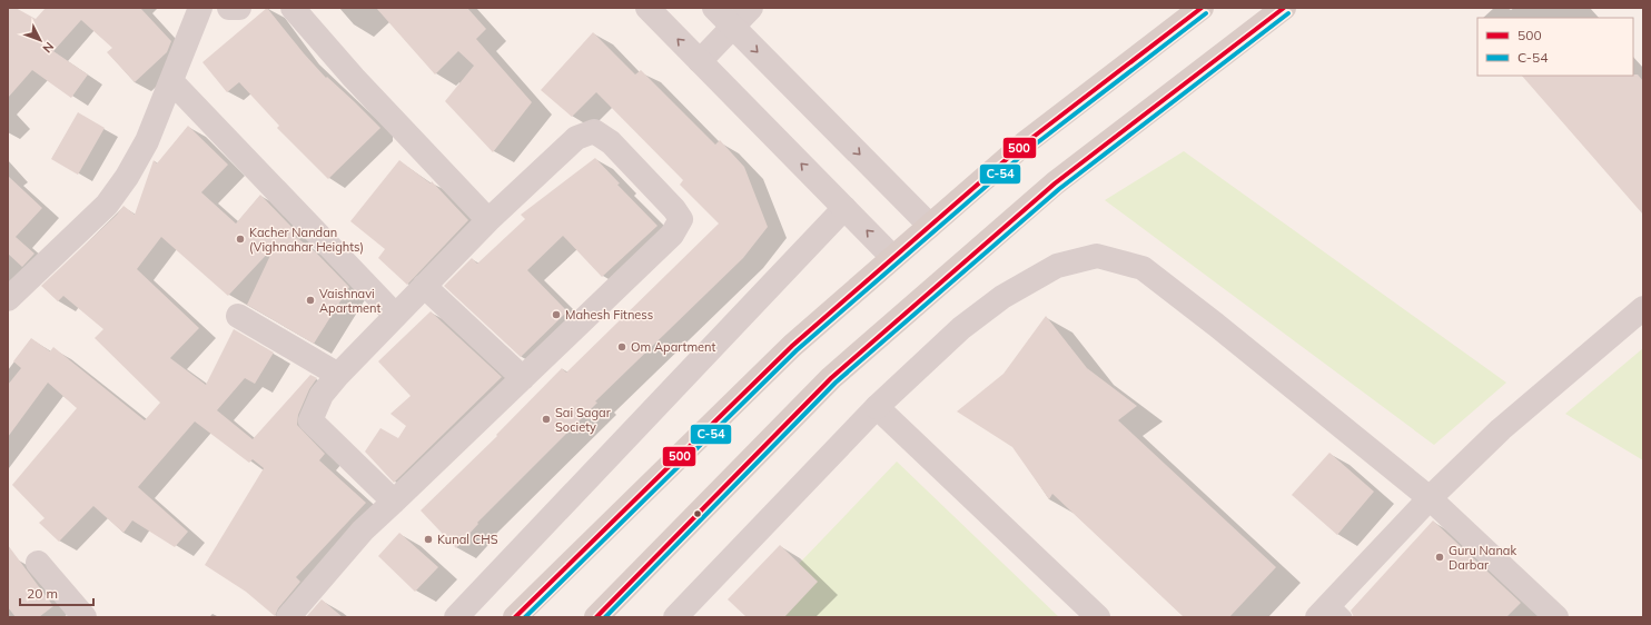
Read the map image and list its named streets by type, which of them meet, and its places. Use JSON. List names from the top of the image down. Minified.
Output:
{"places":["Kacher Nandan (Vighnahar Heights)","Vaishnavi Apartment","Mahesh Fitness","Om Apartment","Sai Sagar Society","Kunal CHS","Guru Nanak Darbar"],"lines":["transit line 500","transit line C-54"],"legend":["500","C-54"],"scale_bar":"20 m","north":"bottom right"}
